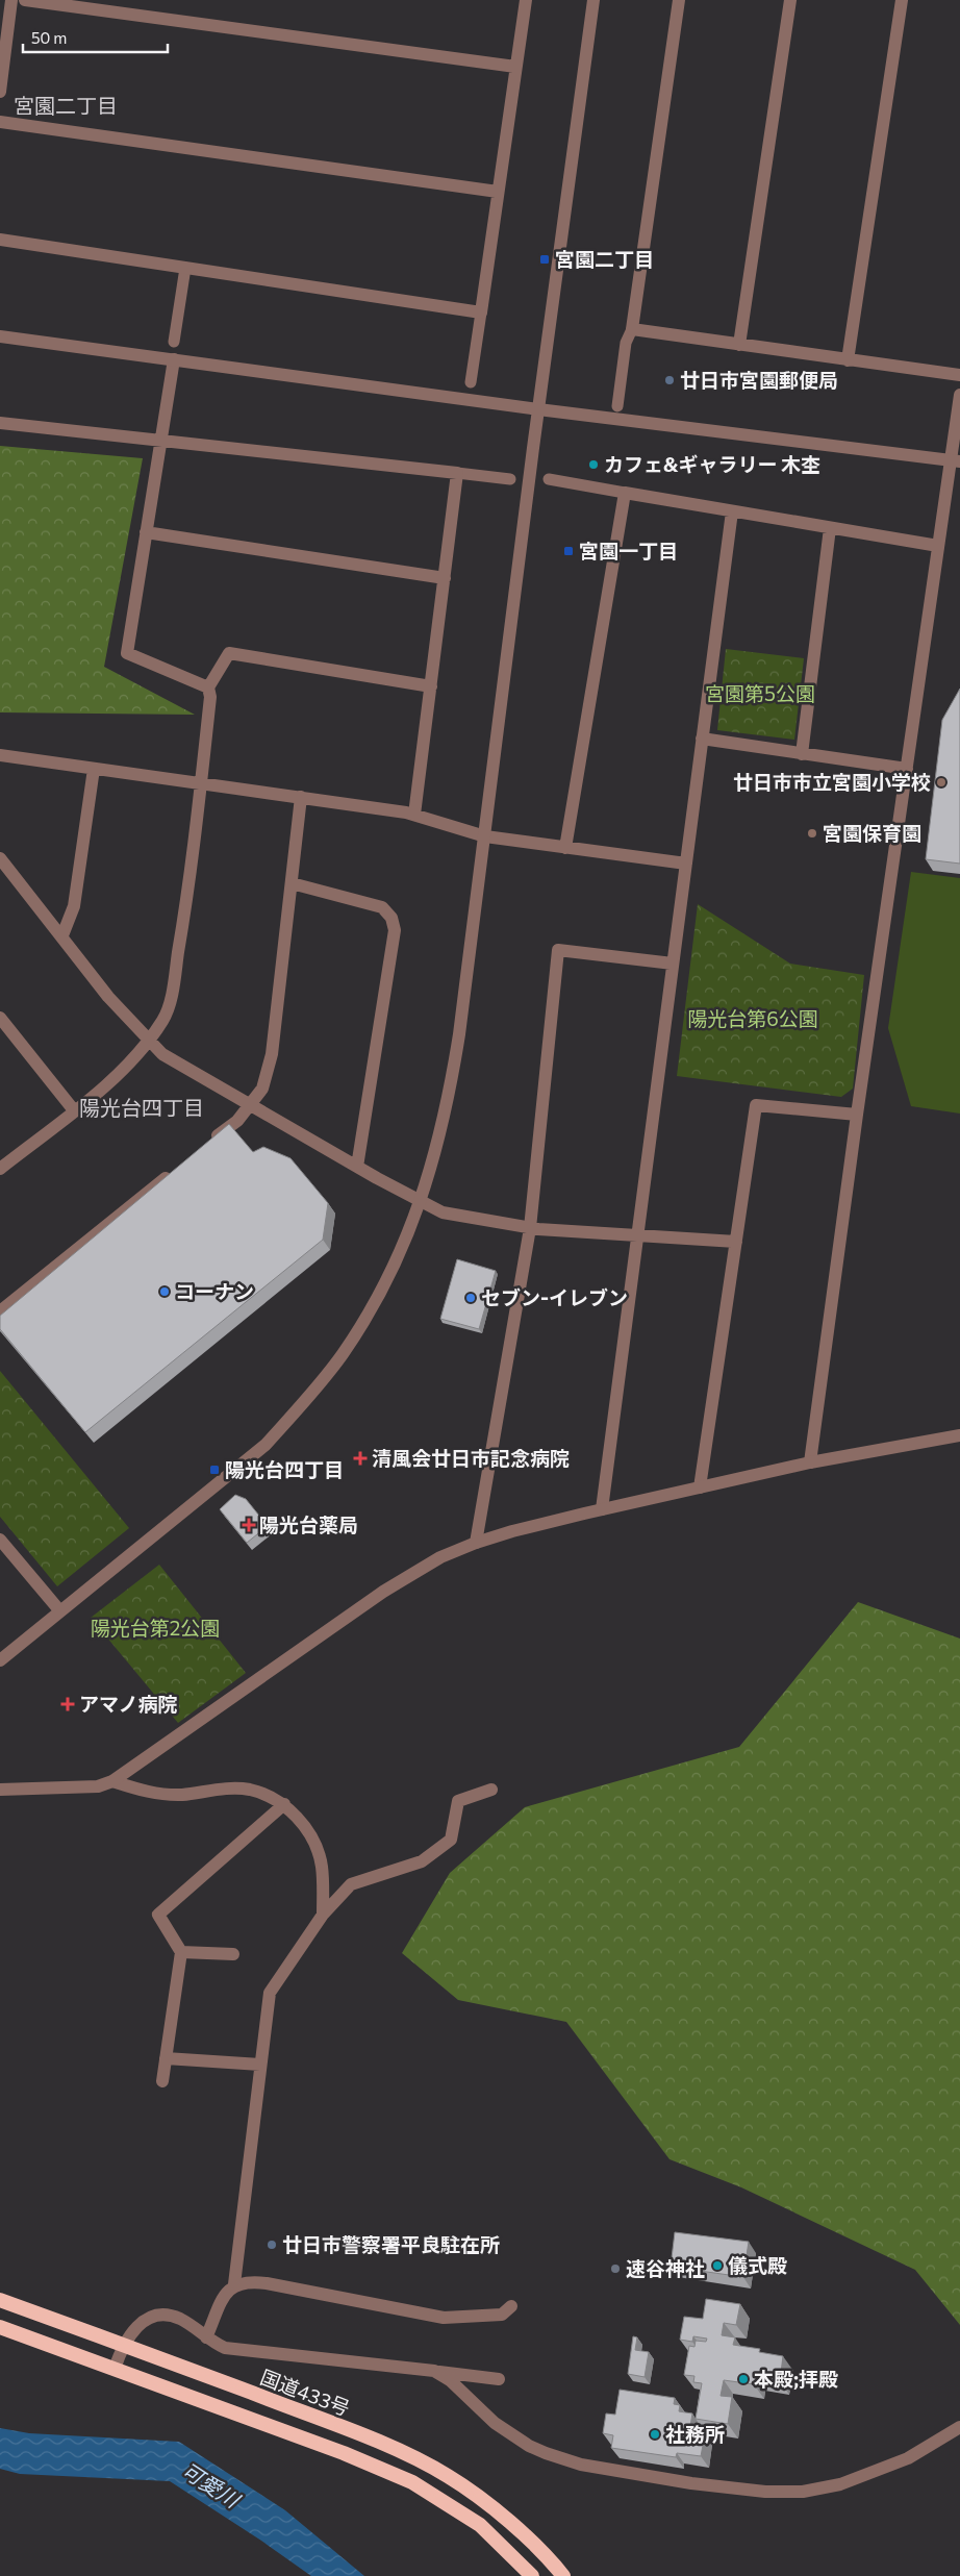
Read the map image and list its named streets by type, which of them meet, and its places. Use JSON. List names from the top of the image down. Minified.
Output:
{"streets":{"highway":["国道433号"]},"districts":["宮園二丁目","陽光台四丁目"],"water":["可愛川"],"parks":["宮園第5公園","陽光台第6公園","陽光台第2公園"],"places":{"transit":["宮園二丁目","宮園一丁目","陽光台四丁目"],"other":["廿日市宮園郵便局","カフェ&ギャラリー 木杢","廿日市市立宮園小学校","宮園保育園","コーナン","セブン-イレブン","廿日市警察署平良駐在所","儀式殿","速谷神社","本殿;拝殿","社務所"],"health":["清風会廿日市記念病院","陽光台薬局","アマノ病院"]},"scale_bar":"50 m"}
